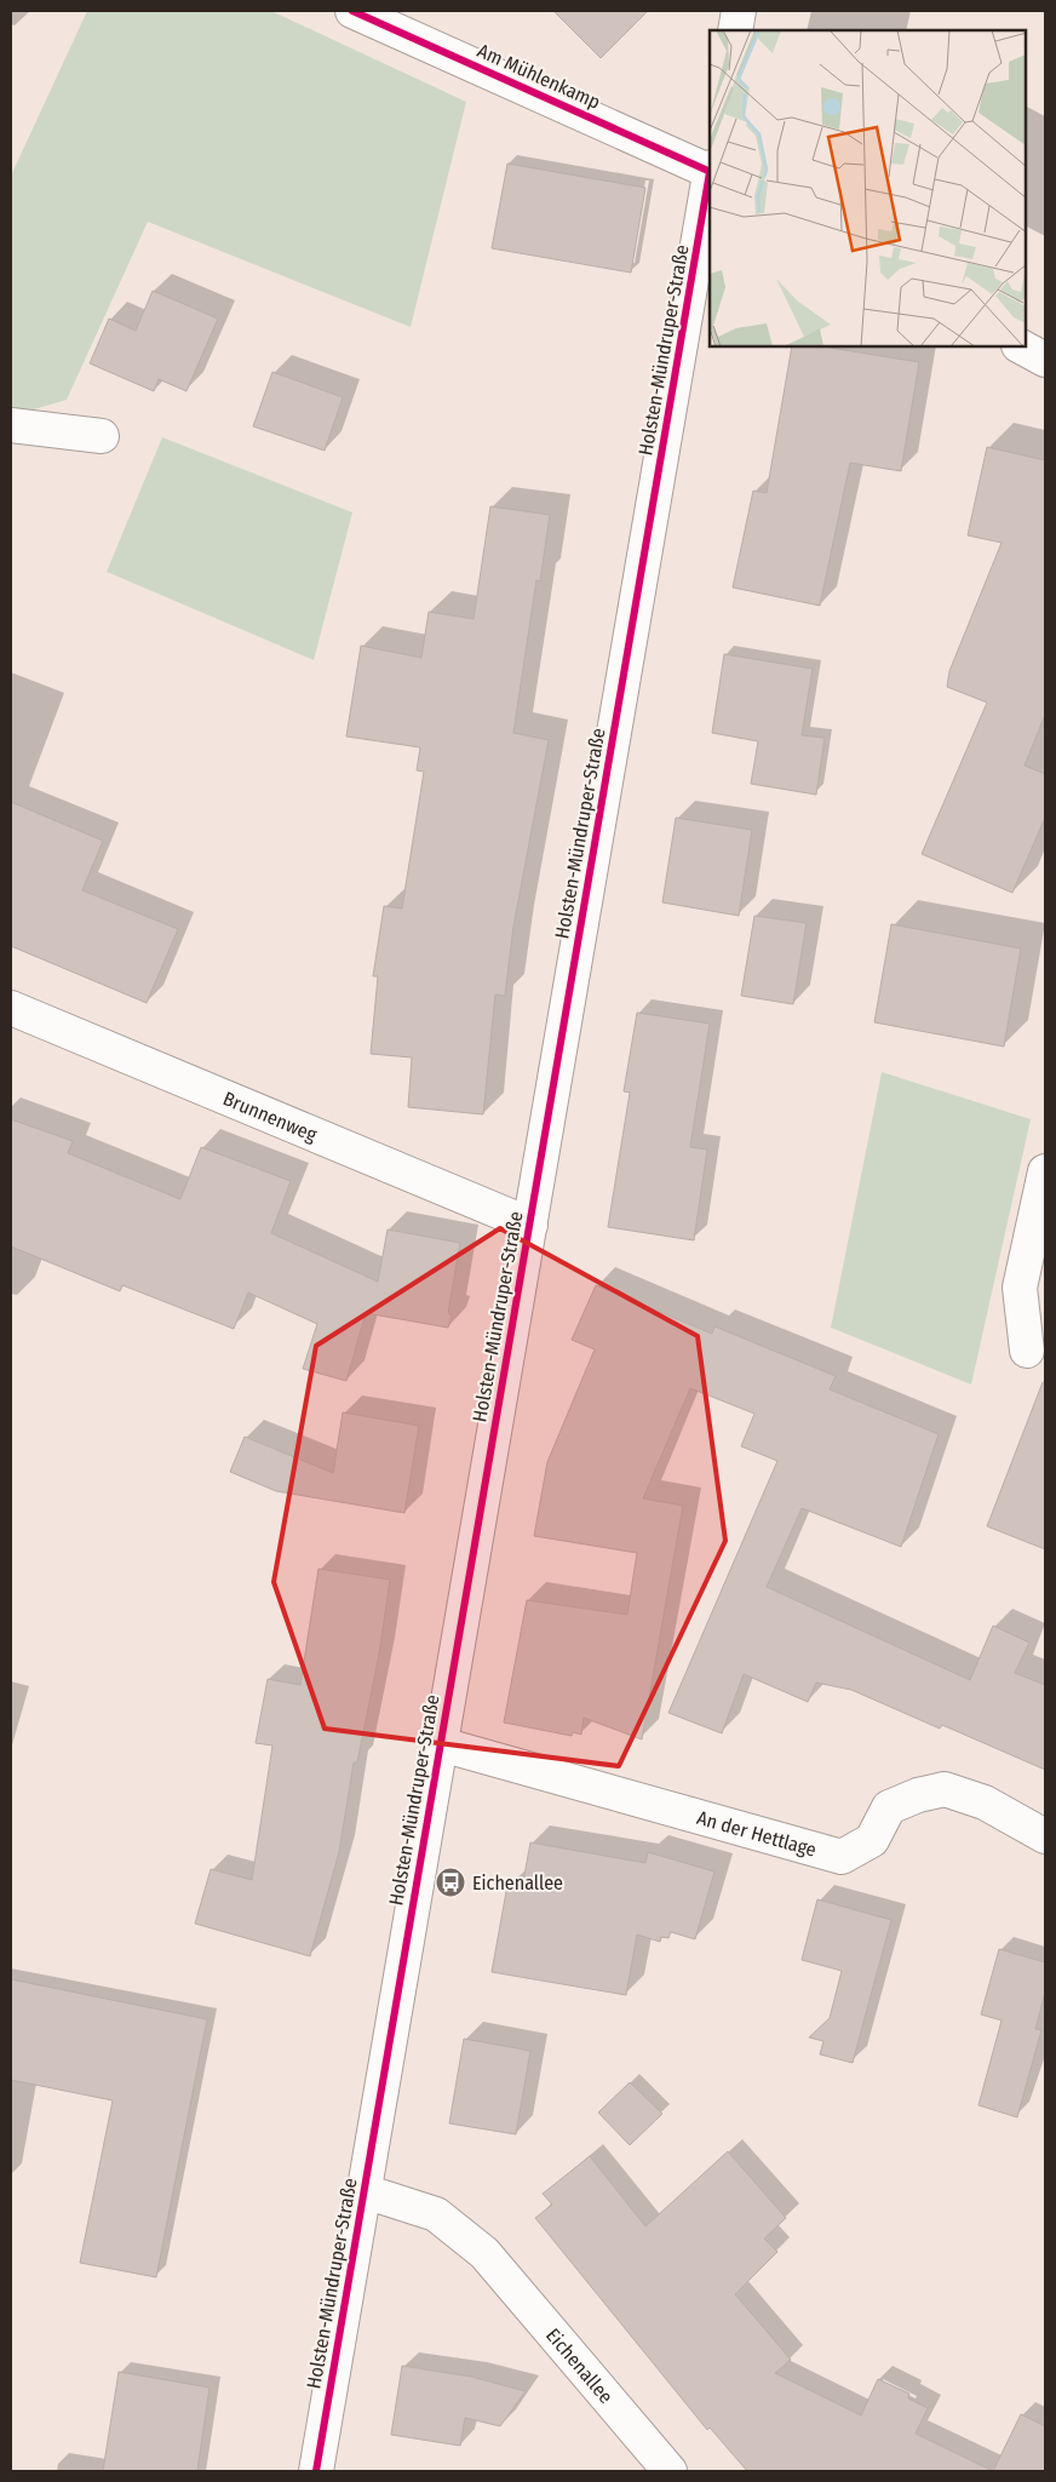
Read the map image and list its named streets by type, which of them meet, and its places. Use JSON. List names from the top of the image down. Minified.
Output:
{"streets":{"street":["Am Mühlenkamp","Holsten-Mündruper-Straße","Brunnenweg","An der Hettlage","Eichenallee"]},"crossings":[["Holsten-Mündruper-Straße","Brunnenweg"],["Holsten-Mündruper-Straße","An der Hettlage"],["Holsten-Mündruper-Straße","Eichenallee"]],"places":{"bus stop":["Eichenallee"]}}
